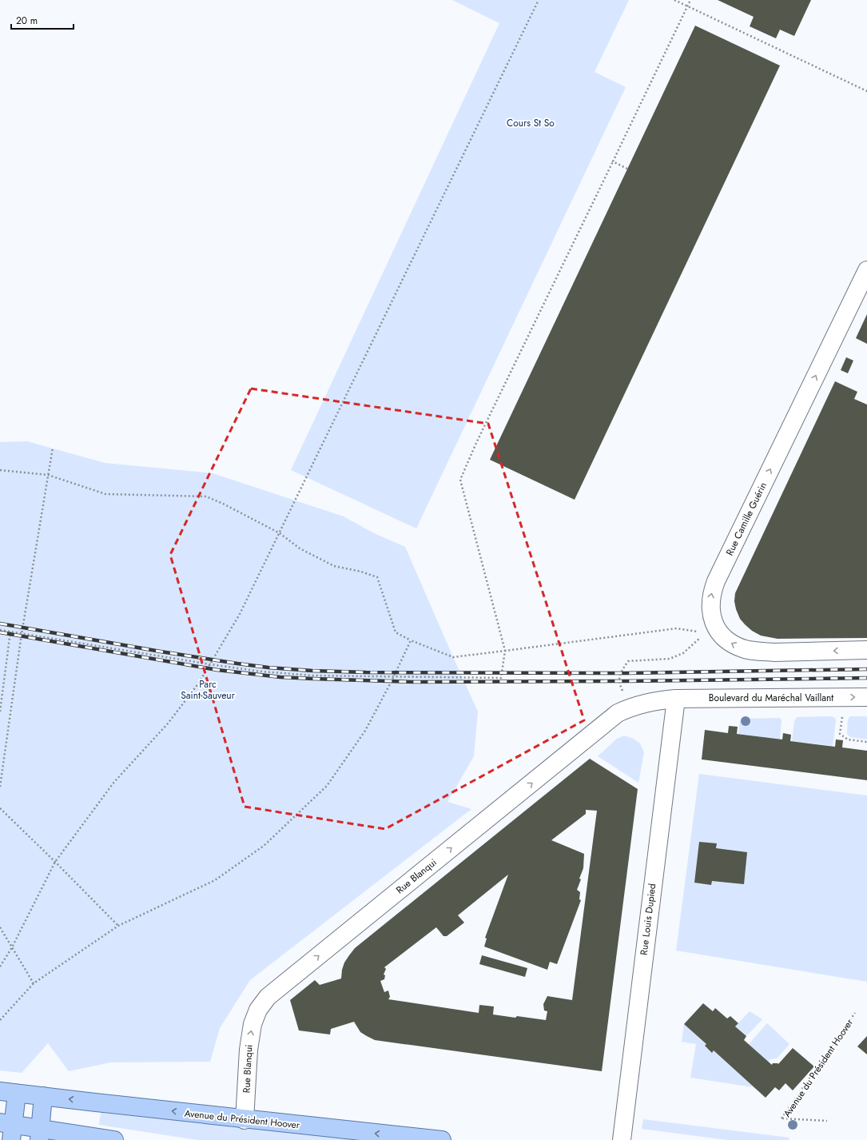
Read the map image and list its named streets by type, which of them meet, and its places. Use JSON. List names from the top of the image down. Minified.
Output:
{"streets":{"main road":["Avenue du Président Hoover"],"street":["Rue Camille Guérin","Boulevard du Maréchal Vaillant","Rue Blanqui","Rue Louis Dupied"]},"crossings":[["Boulevard du Maréchal Vaillant","Rue Blanqui"],["Boulevard du Maréchal Vaillant","Rue Louis Dupied"],["Rue Blanqui","Rue Louis Dupied"],["Rue Blanqui","Avenue du Président Hoover"]],"one_way":["Rue Blanqui","Avenue du Président Hoover"],"parks":["Cours St So","Parc Saint-Sauveur"],"scale_bar":"20 m"}
